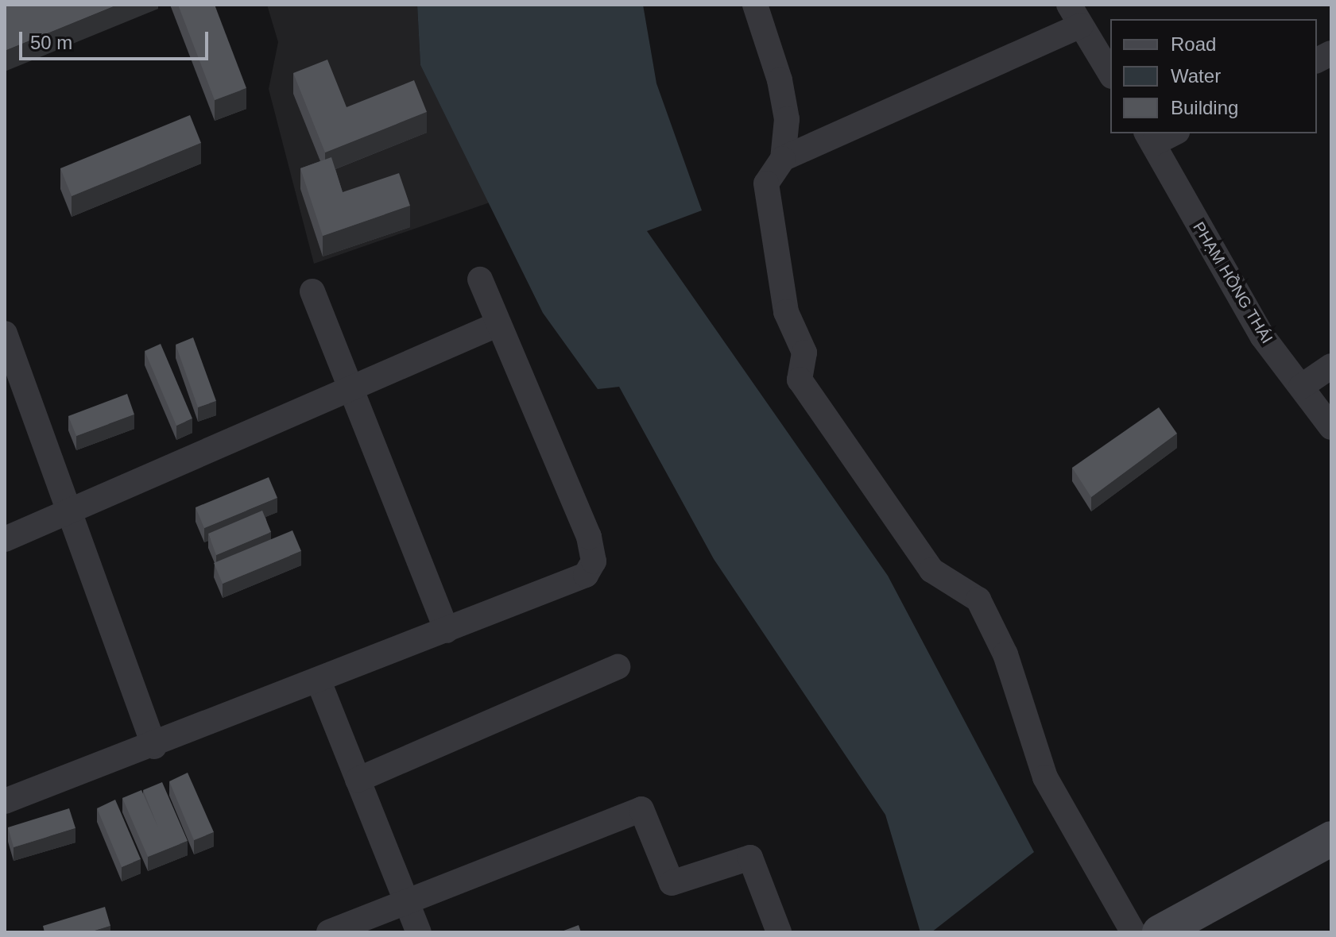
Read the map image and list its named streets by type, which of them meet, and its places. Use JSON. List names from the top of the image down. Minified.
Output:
{"streets":{"street":["PHẠM HỒNG THÁI"]},"legend":["Road","Water","Building"],"scale_bar":"50 m"}
